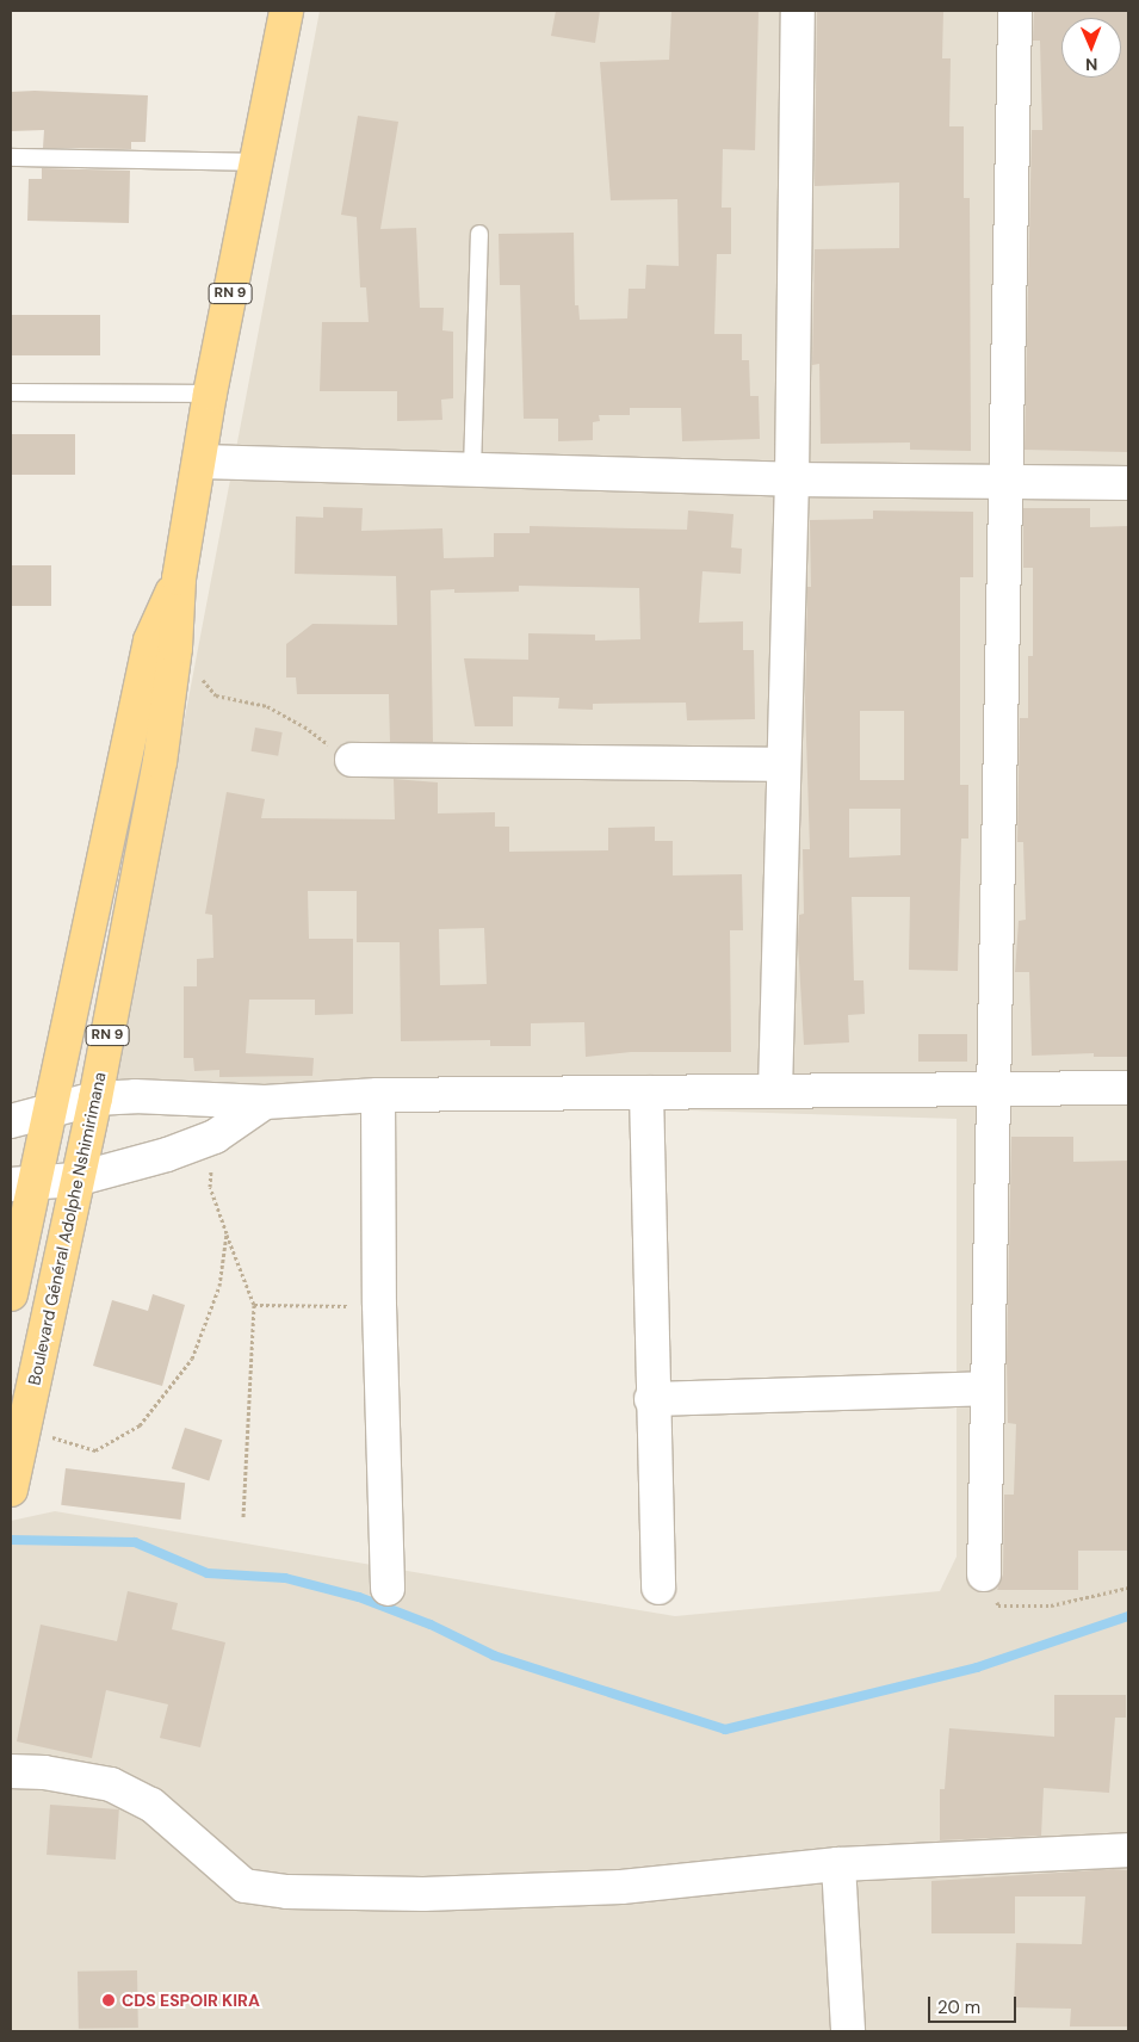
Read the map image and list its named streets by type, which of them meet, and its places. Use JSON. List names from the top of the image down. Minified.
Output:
{"streets":{"main road":["RN 9","Boulevard Général Adolphe Nshimirimana"]},"places":["CDS ESPOIR KIRA"],"scale_bar":"20 m","north":"bottom"}
